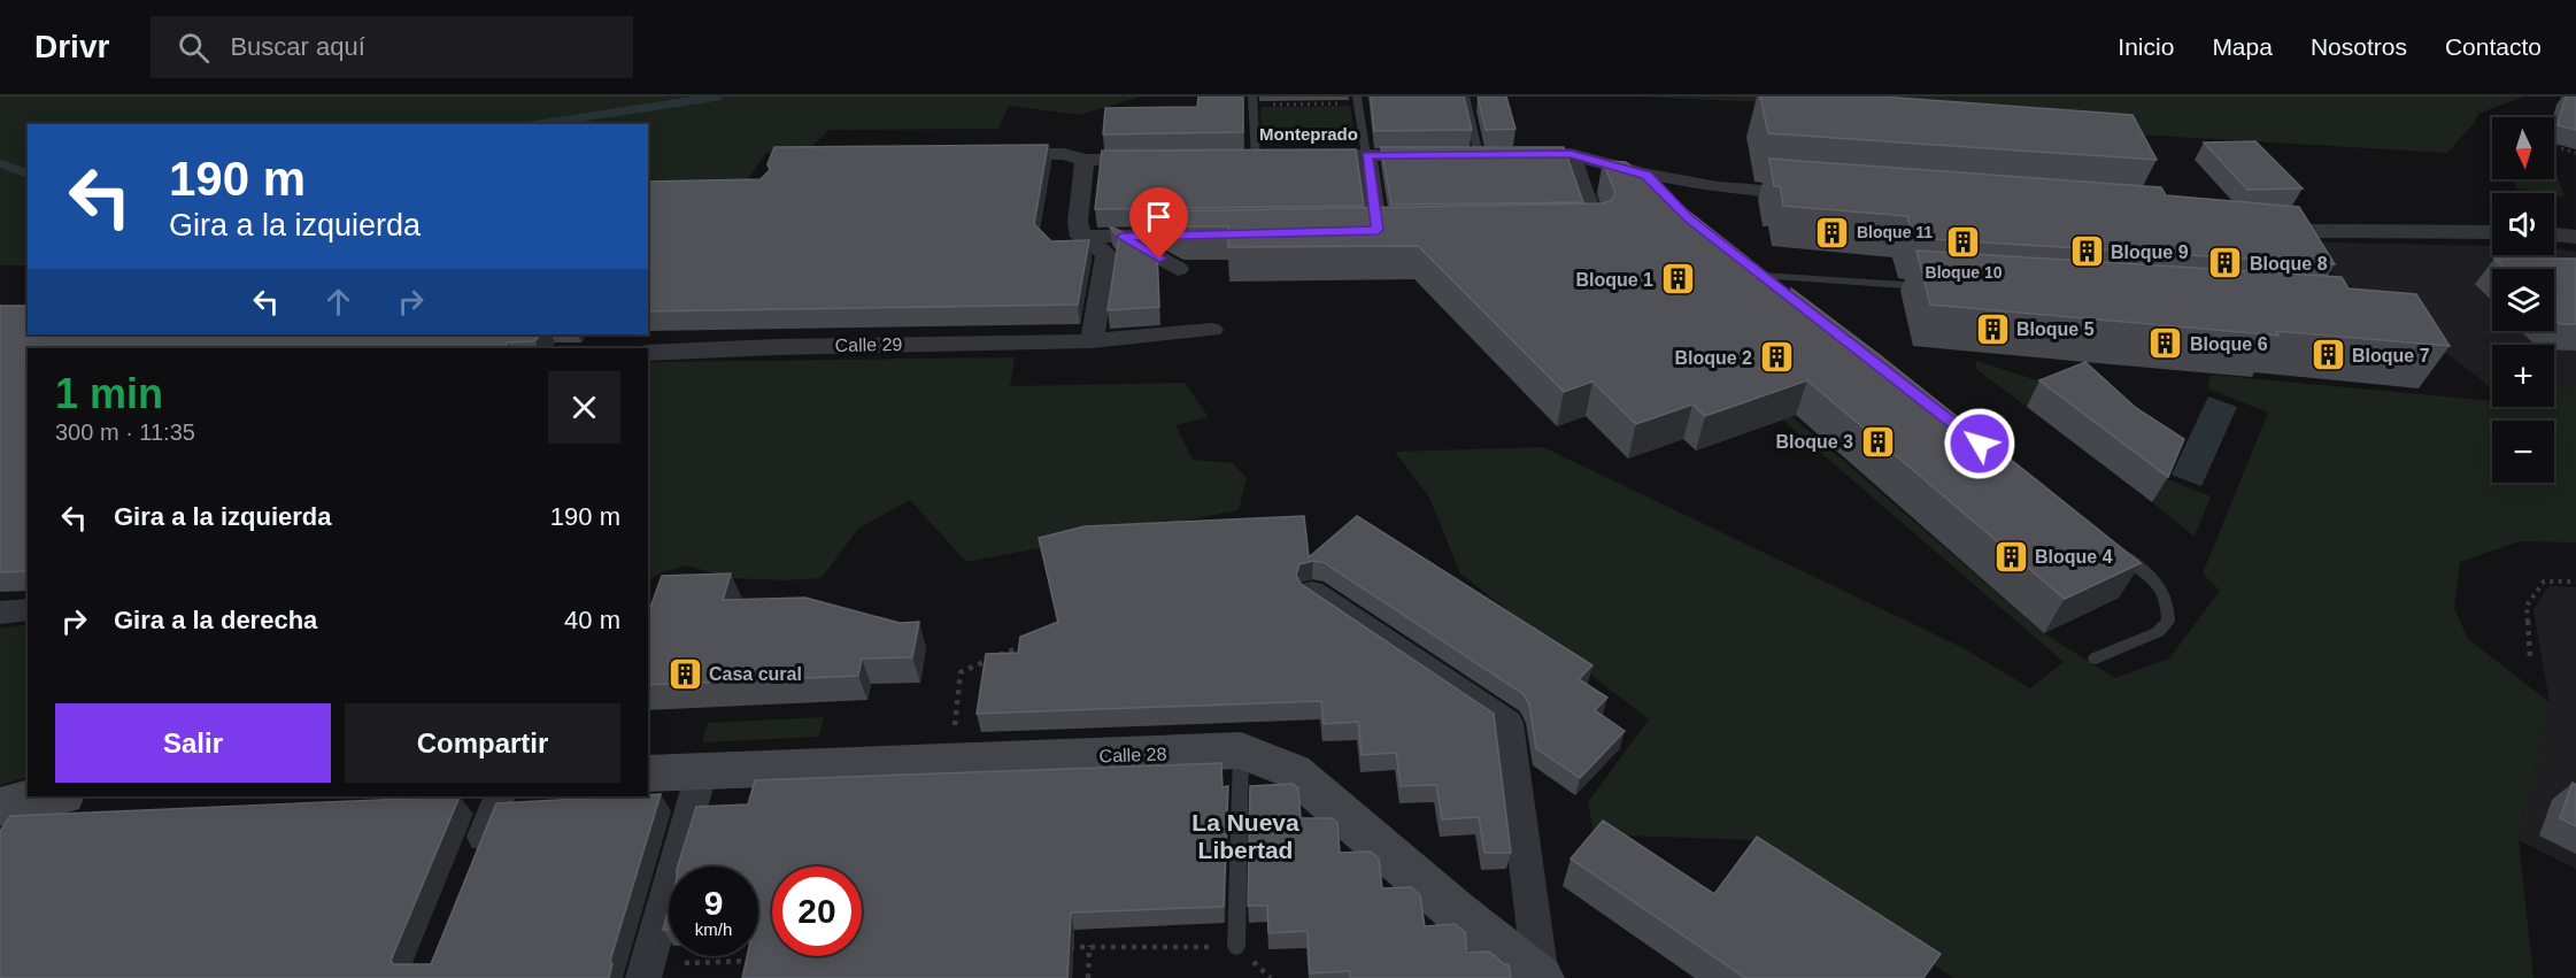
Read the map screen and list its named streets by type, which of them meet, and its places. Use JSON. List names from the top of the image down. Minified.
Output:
{"streets":{"street":["Calle 29","Calle 28"]},"districts":["Monteprado","La Nueva Libertad"],"places":{"building":["Bloque 11","Bloque 10","Bloque 9","Bloque 8","Bloque 1","Bloque 5","Bloque 6","Bloque 7","Bloque 2","Bloque 3","Bloque 4","Casa cural"]},"north":"bottom","page":{"header":"Drivr","search":"Buscar aquí","nav":["Inicio","Mapa","Nosotros","Contacto"],"map_buttons":["+","−"],"turn":["190 m","Gira a la izquierda"],"heading":["1 min","300 m · 11:35"],"list":[{"name":"Gira a la izquierda","value":"190 m"},{"name":"Gira a la derecha","value":"40 m"}],"buttons":["Salir","Compartir"],"speed":"9 km/h","limit":"20"}}
